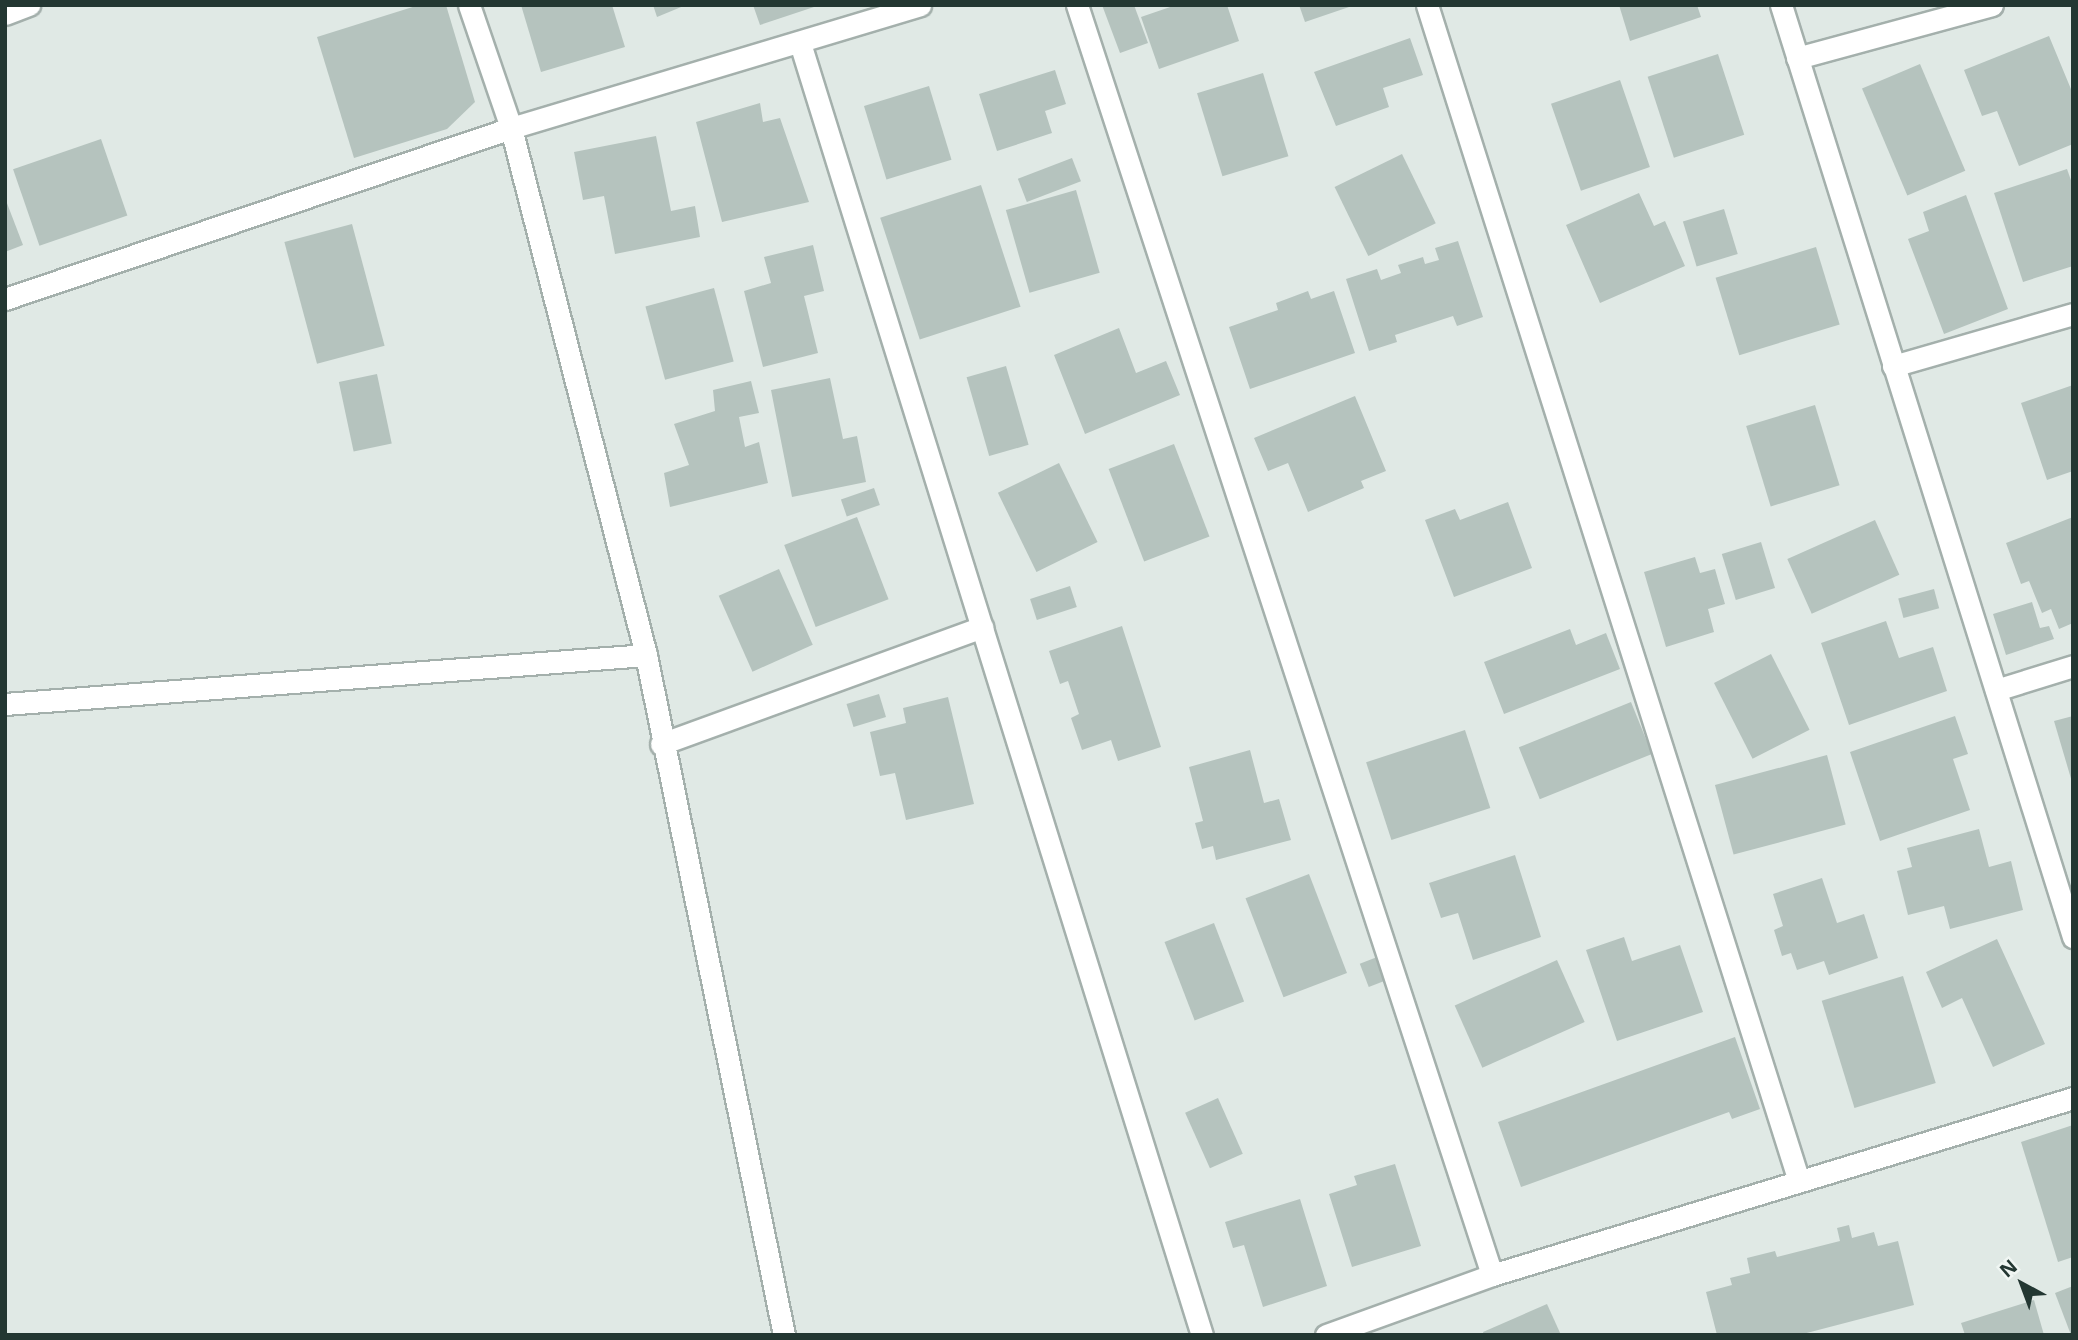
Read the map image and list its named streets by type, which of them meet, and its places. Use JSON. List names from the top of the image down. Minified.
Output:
{"north":"top left"}
